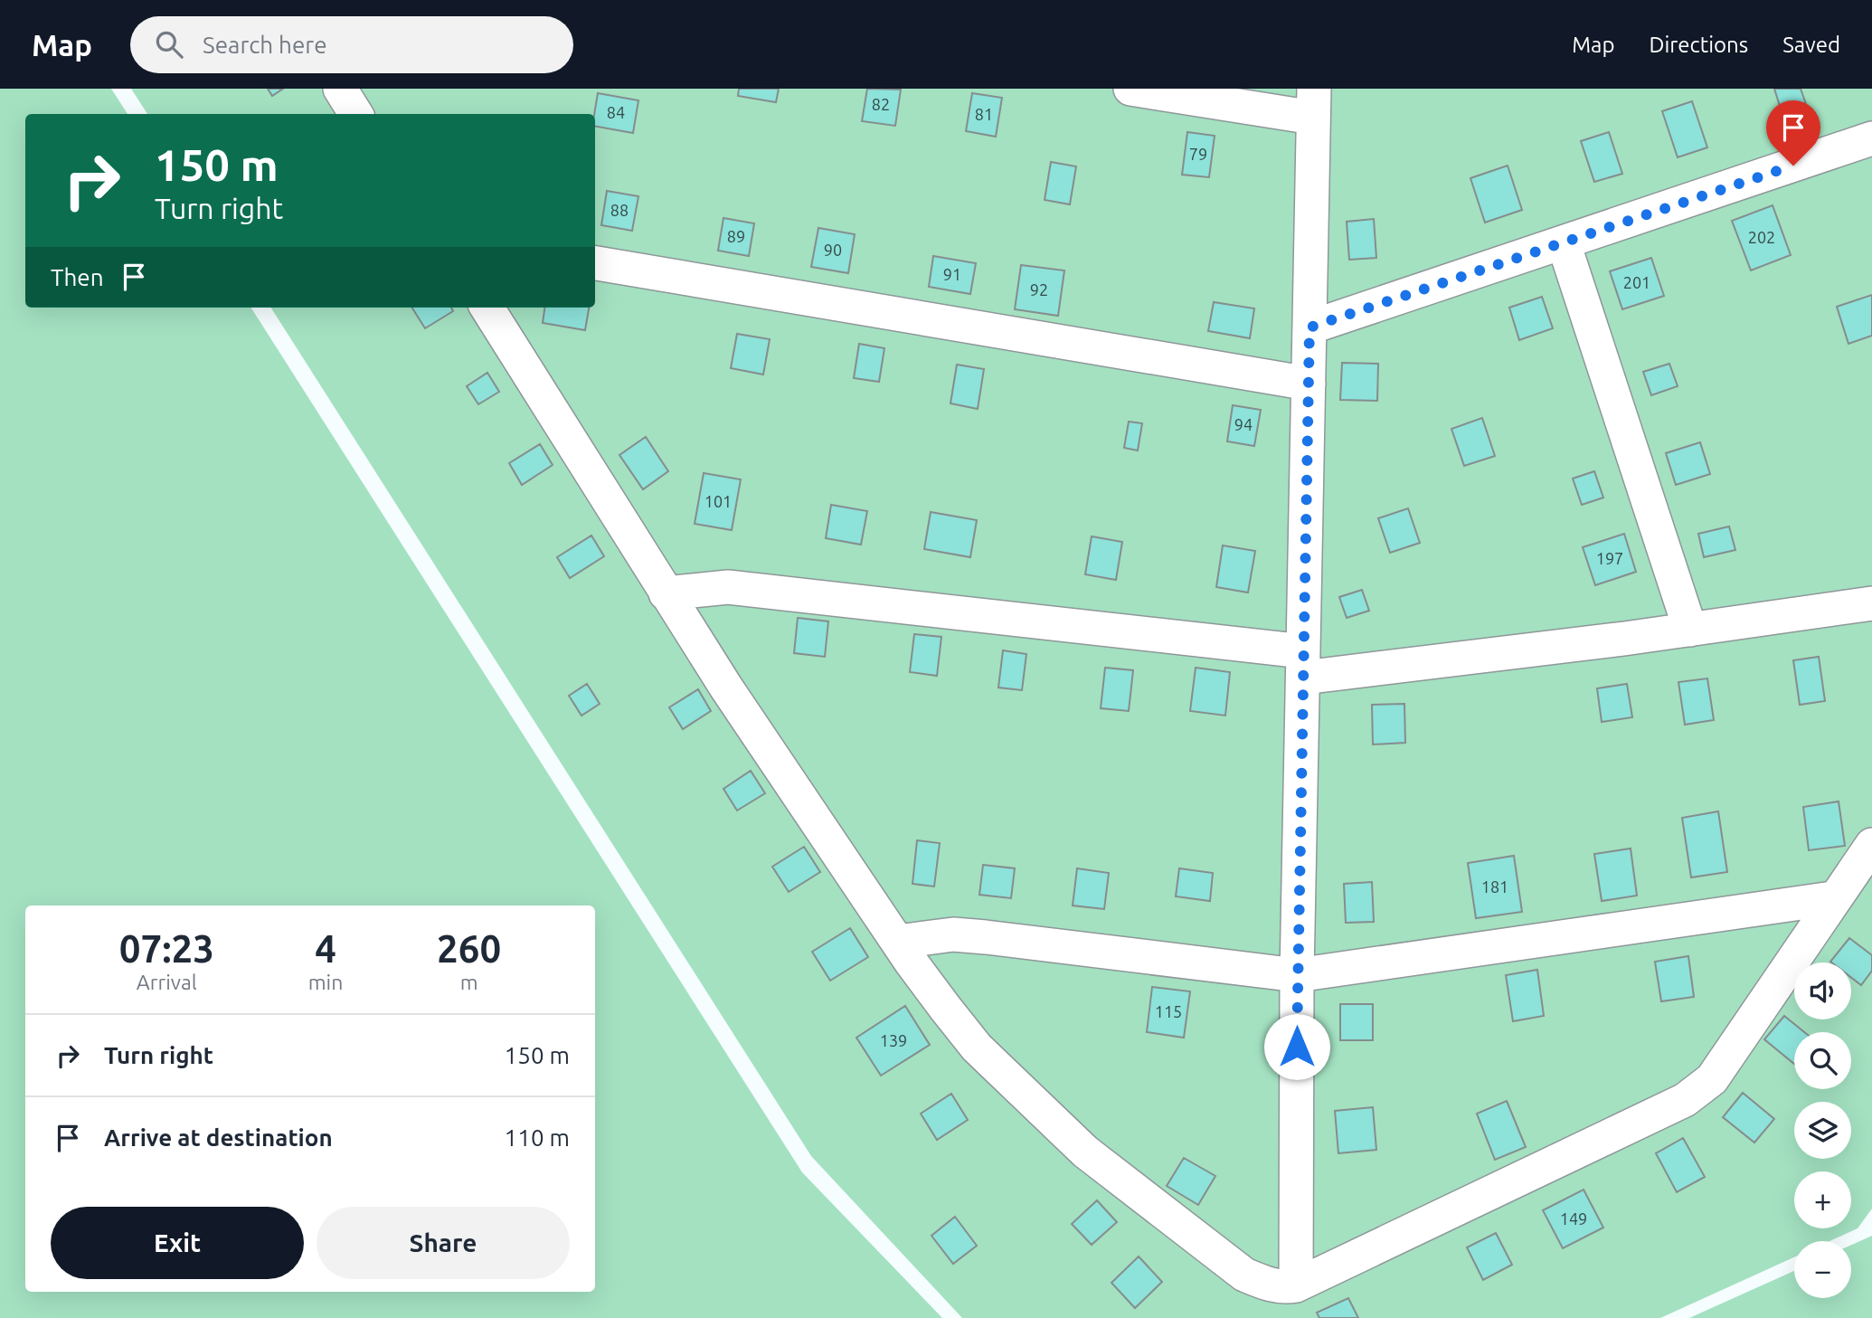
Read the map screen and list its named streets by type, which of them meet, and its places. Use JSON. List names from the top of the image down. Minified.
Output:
{"house_numbers":["82","84","81","79","88","89","202","90","91","201","92","94","101","197","181","115","139","149"],"page":{"header":"Map","search":"Search here","nav":["Map","Directions","Saved"],"turn":["150 m","Turn right"],"then":"Then","eta":["07:23","Arrival","4","min","260","m"],"map_buttons":["+","−"],"list":[{"name":"Turn right","value":"150 m"},{"name":"Arrive at destination","value":"110 m"}],"buttons":["Exit","Share"]}}
